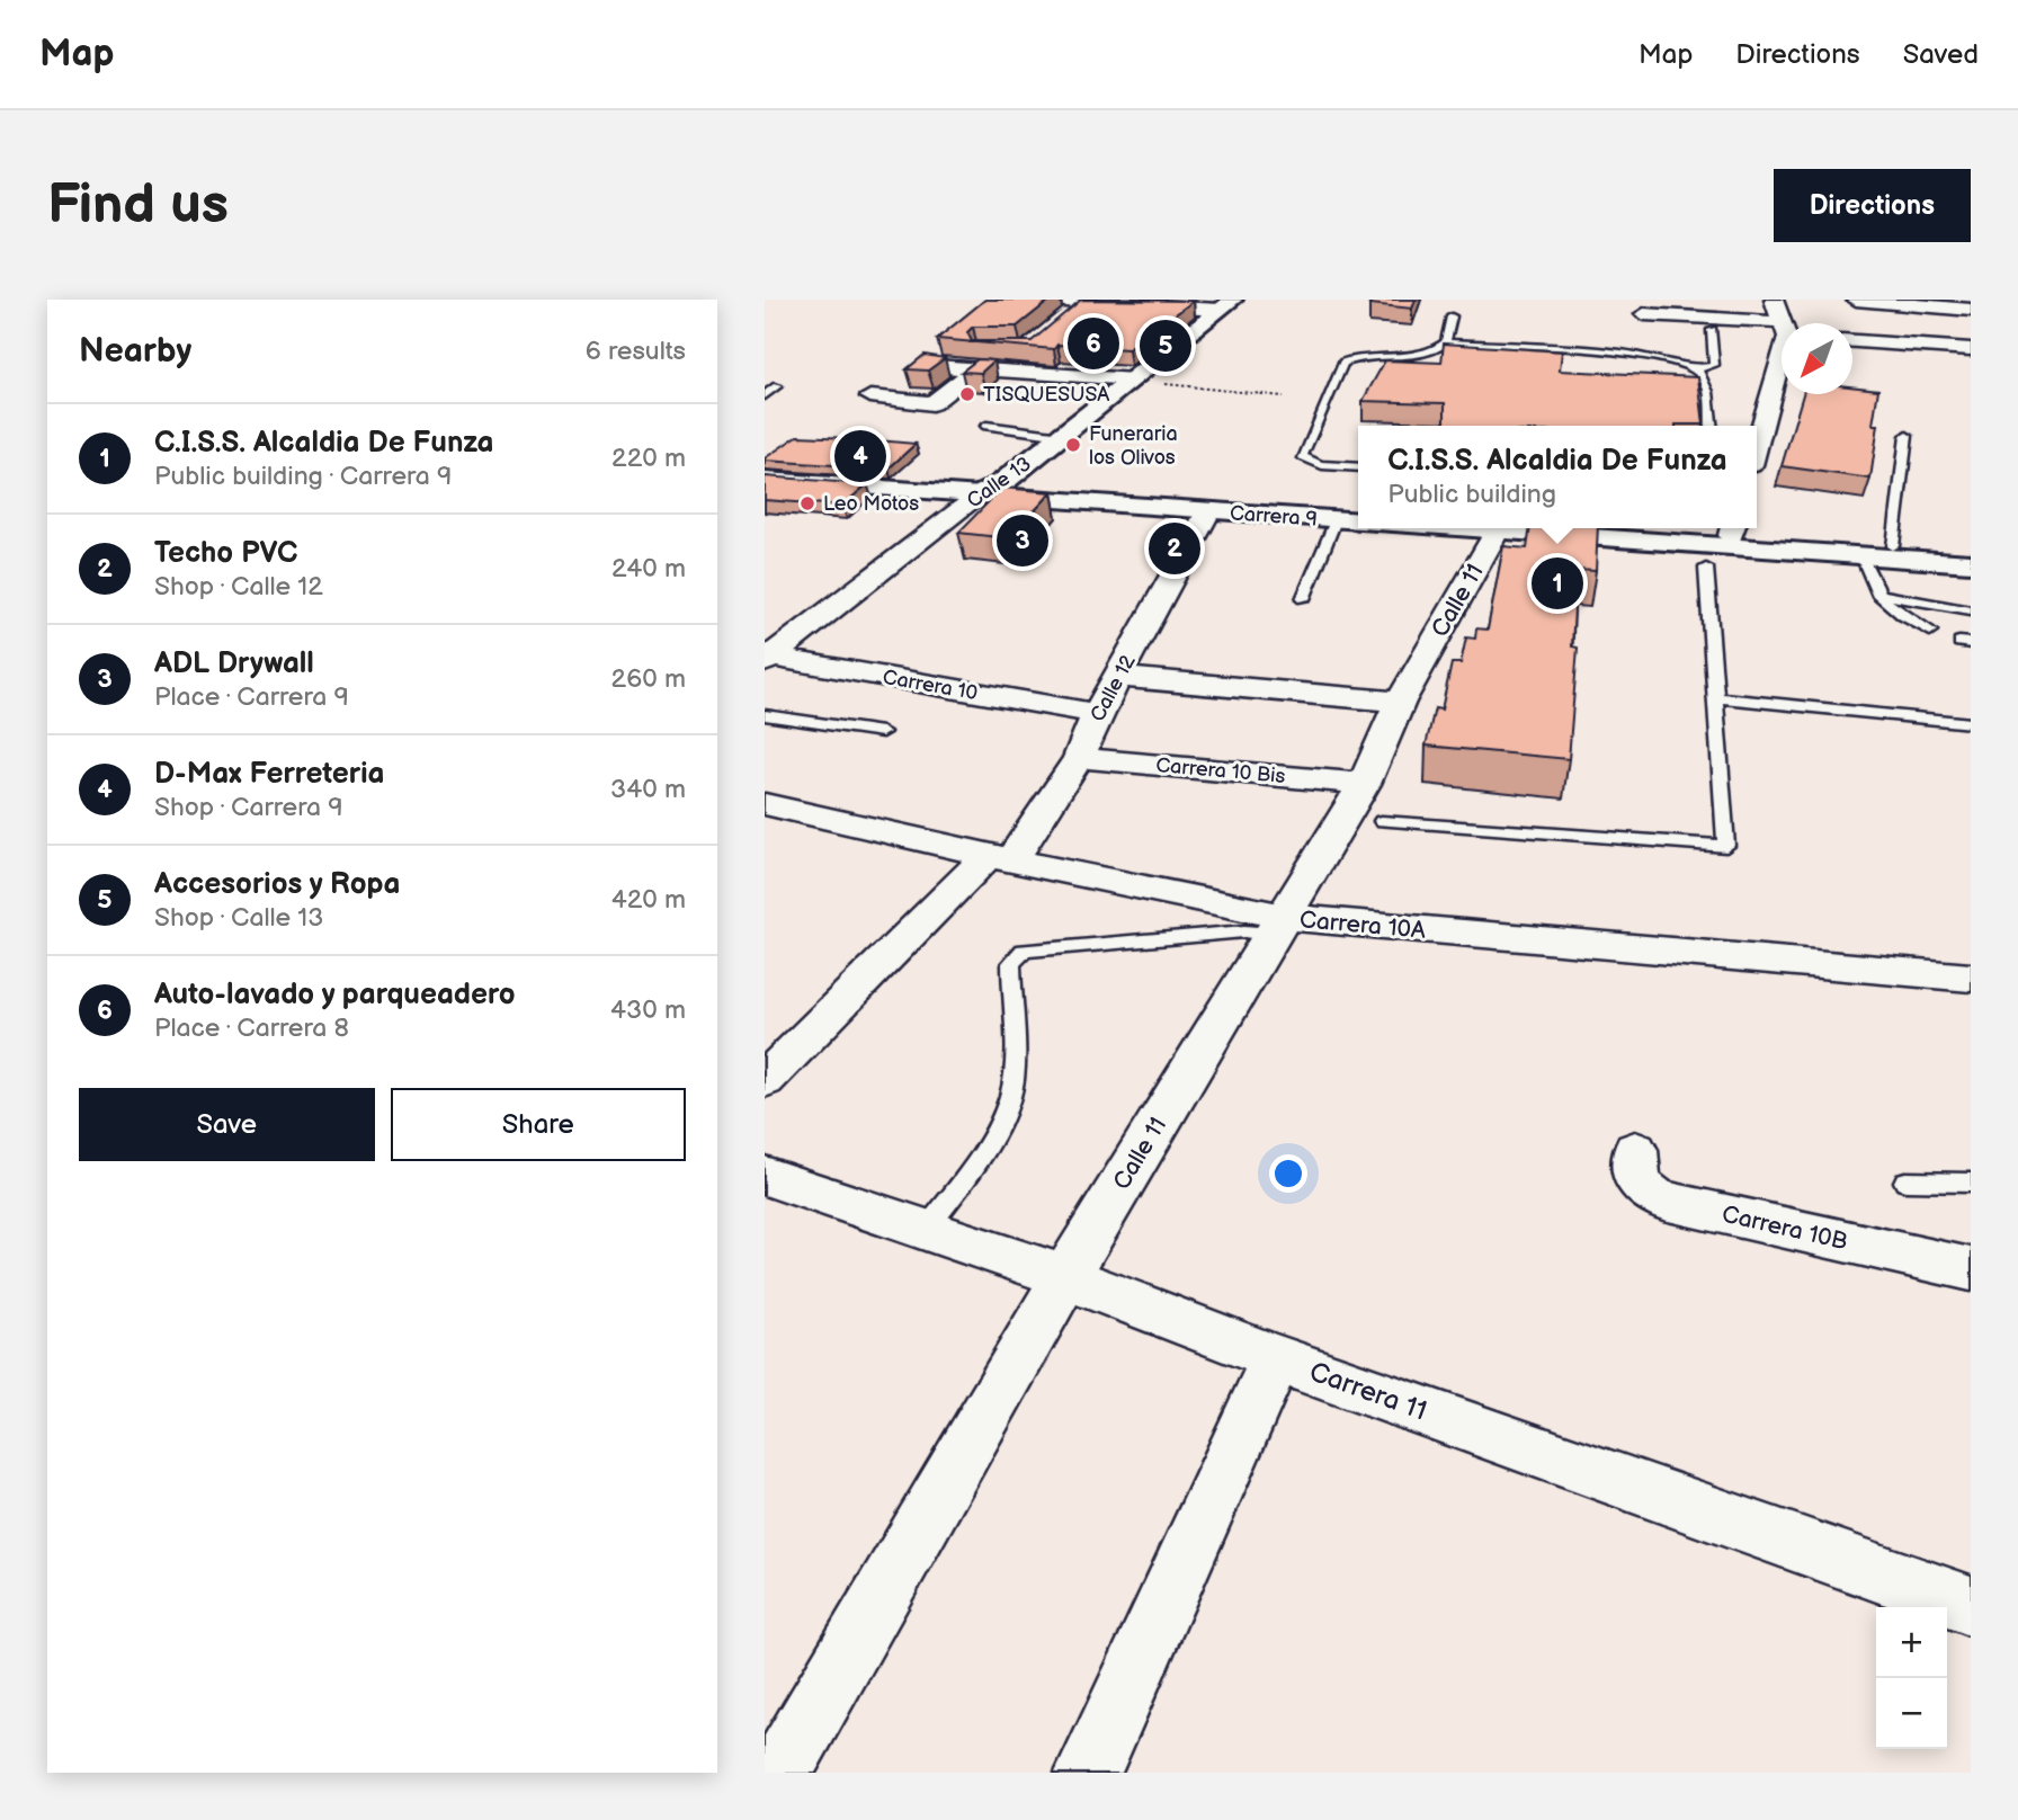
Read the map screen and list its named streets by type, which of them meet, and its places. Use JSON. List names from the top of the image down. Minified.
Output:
{"streets":{"main road":["Calle 13","Carrera 9"],"street":["Calle 11","Carrera 10","Calle 12","Carrera 10 Bis","Carrera 10A","Carrera 10B","Carrera 11"]},"crossings":[["Calle 13","Carrera 9"],["Calle 13","Carrera 10"],["Carrera 9","Calle 11"],["Carrera 9","Calle 12"],["Calle 11","Carrera 10 Bis"],["Calle 11","Carrera 10A"],["Calle 11","Carrera 11"],["Carrera 10","Calle 12"],["Calle 12","Carrera 10 Bis"],["Calle 12","Carrera 10A"]],"places":["TISQUESUSA","Funeraria los Olivos","Leo Motos"],"north":"bottom left","page":{"header":"Map","nav":["Map","Directions","Saved"],"buttons":["Directions",["Save","Share"]],"title":"Find us","heading":["Nearby","6 results"],"pins":["6","5","4","3","2","1"],"list":[{"mark":"1","name":"C.I.S.S. Alcaldia De Funza","note":"Public building · Carrera 9","value":"220 m"},{"mark":"2","name":"Techo PVC","note":"Shop · Calle 12","value":"240 m"},{"mark":"3","name":"ADL Drywall","note":"Place · Carrera 9","value":"260 m"},{"mark":"4","name":"D-Max Ferreteria","note":"Shop · Carrera 9","value":"340 m"},{"mark":"5","name":"Accesorios y Ropa","note":"Shop · Calle 13","value":"420 m"},{"mark":"6","name":"Auto-lavado y parqueadero","note":"Place · Carrera 8","value":"430 m"}],"popup":["C.I.S.S. Alcaldia De Funza","Public building"],"map_buttons":["+","−"]}}
